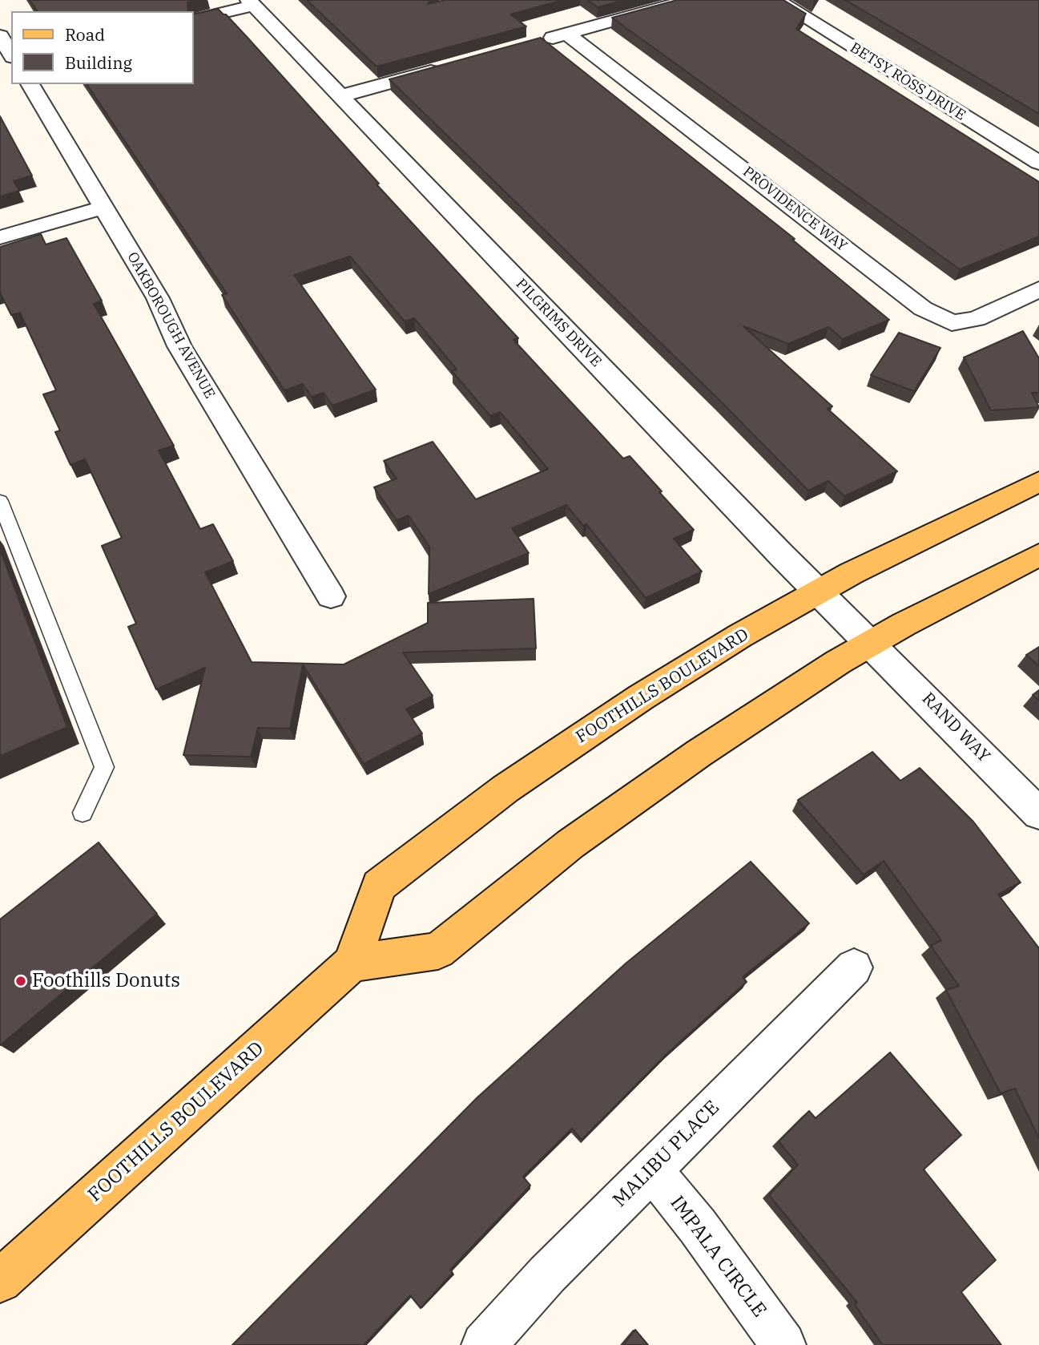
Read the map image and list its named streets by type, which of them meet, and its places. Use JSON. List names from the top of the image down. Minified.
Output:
{"streets":{"main road":["FOOTHILLS BOULEVARD"],"street":["BETSY ROSS DRIVE","PROVIDENCE WAY","PILGRIMS DRIVE","OAKBOROUGH AVENUE","RAND WAY","MALIBU PLACE","IMPALA CIRCLE"]},"crossings":[["PILGRIMS DRIVE","FOOTHILLS BOULEVARD"],["PILGRIMS DRIVE","RAND WAY"],["MALIBU PLACE","IMPALA CIRCLE"]],"places":["Foothills Donuts"],"legend":["Road","Building"]}
